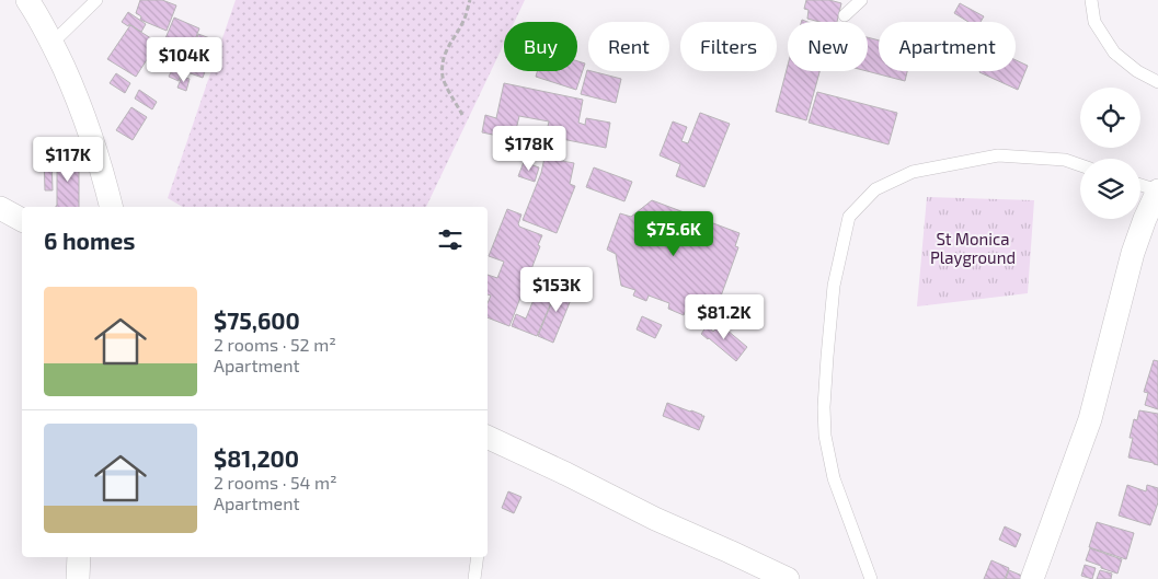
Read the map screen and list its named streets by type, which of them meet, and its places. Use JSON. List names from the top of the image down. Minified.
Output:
{"parks":["St Monica Playground"],"page":{"chip":["Buy","Rent","Filters","New","Apartment"],"price":["$104K","$178K","$117K","$75.6K","$153K","$81.2K"],"heading":"6 homes","list":[{"name":"$75,600","note":"2 rooms · 52 m² · Apartment"},{"name":"$81,200","note":"2 rooms · 54 m² · Apartment"}]}}
